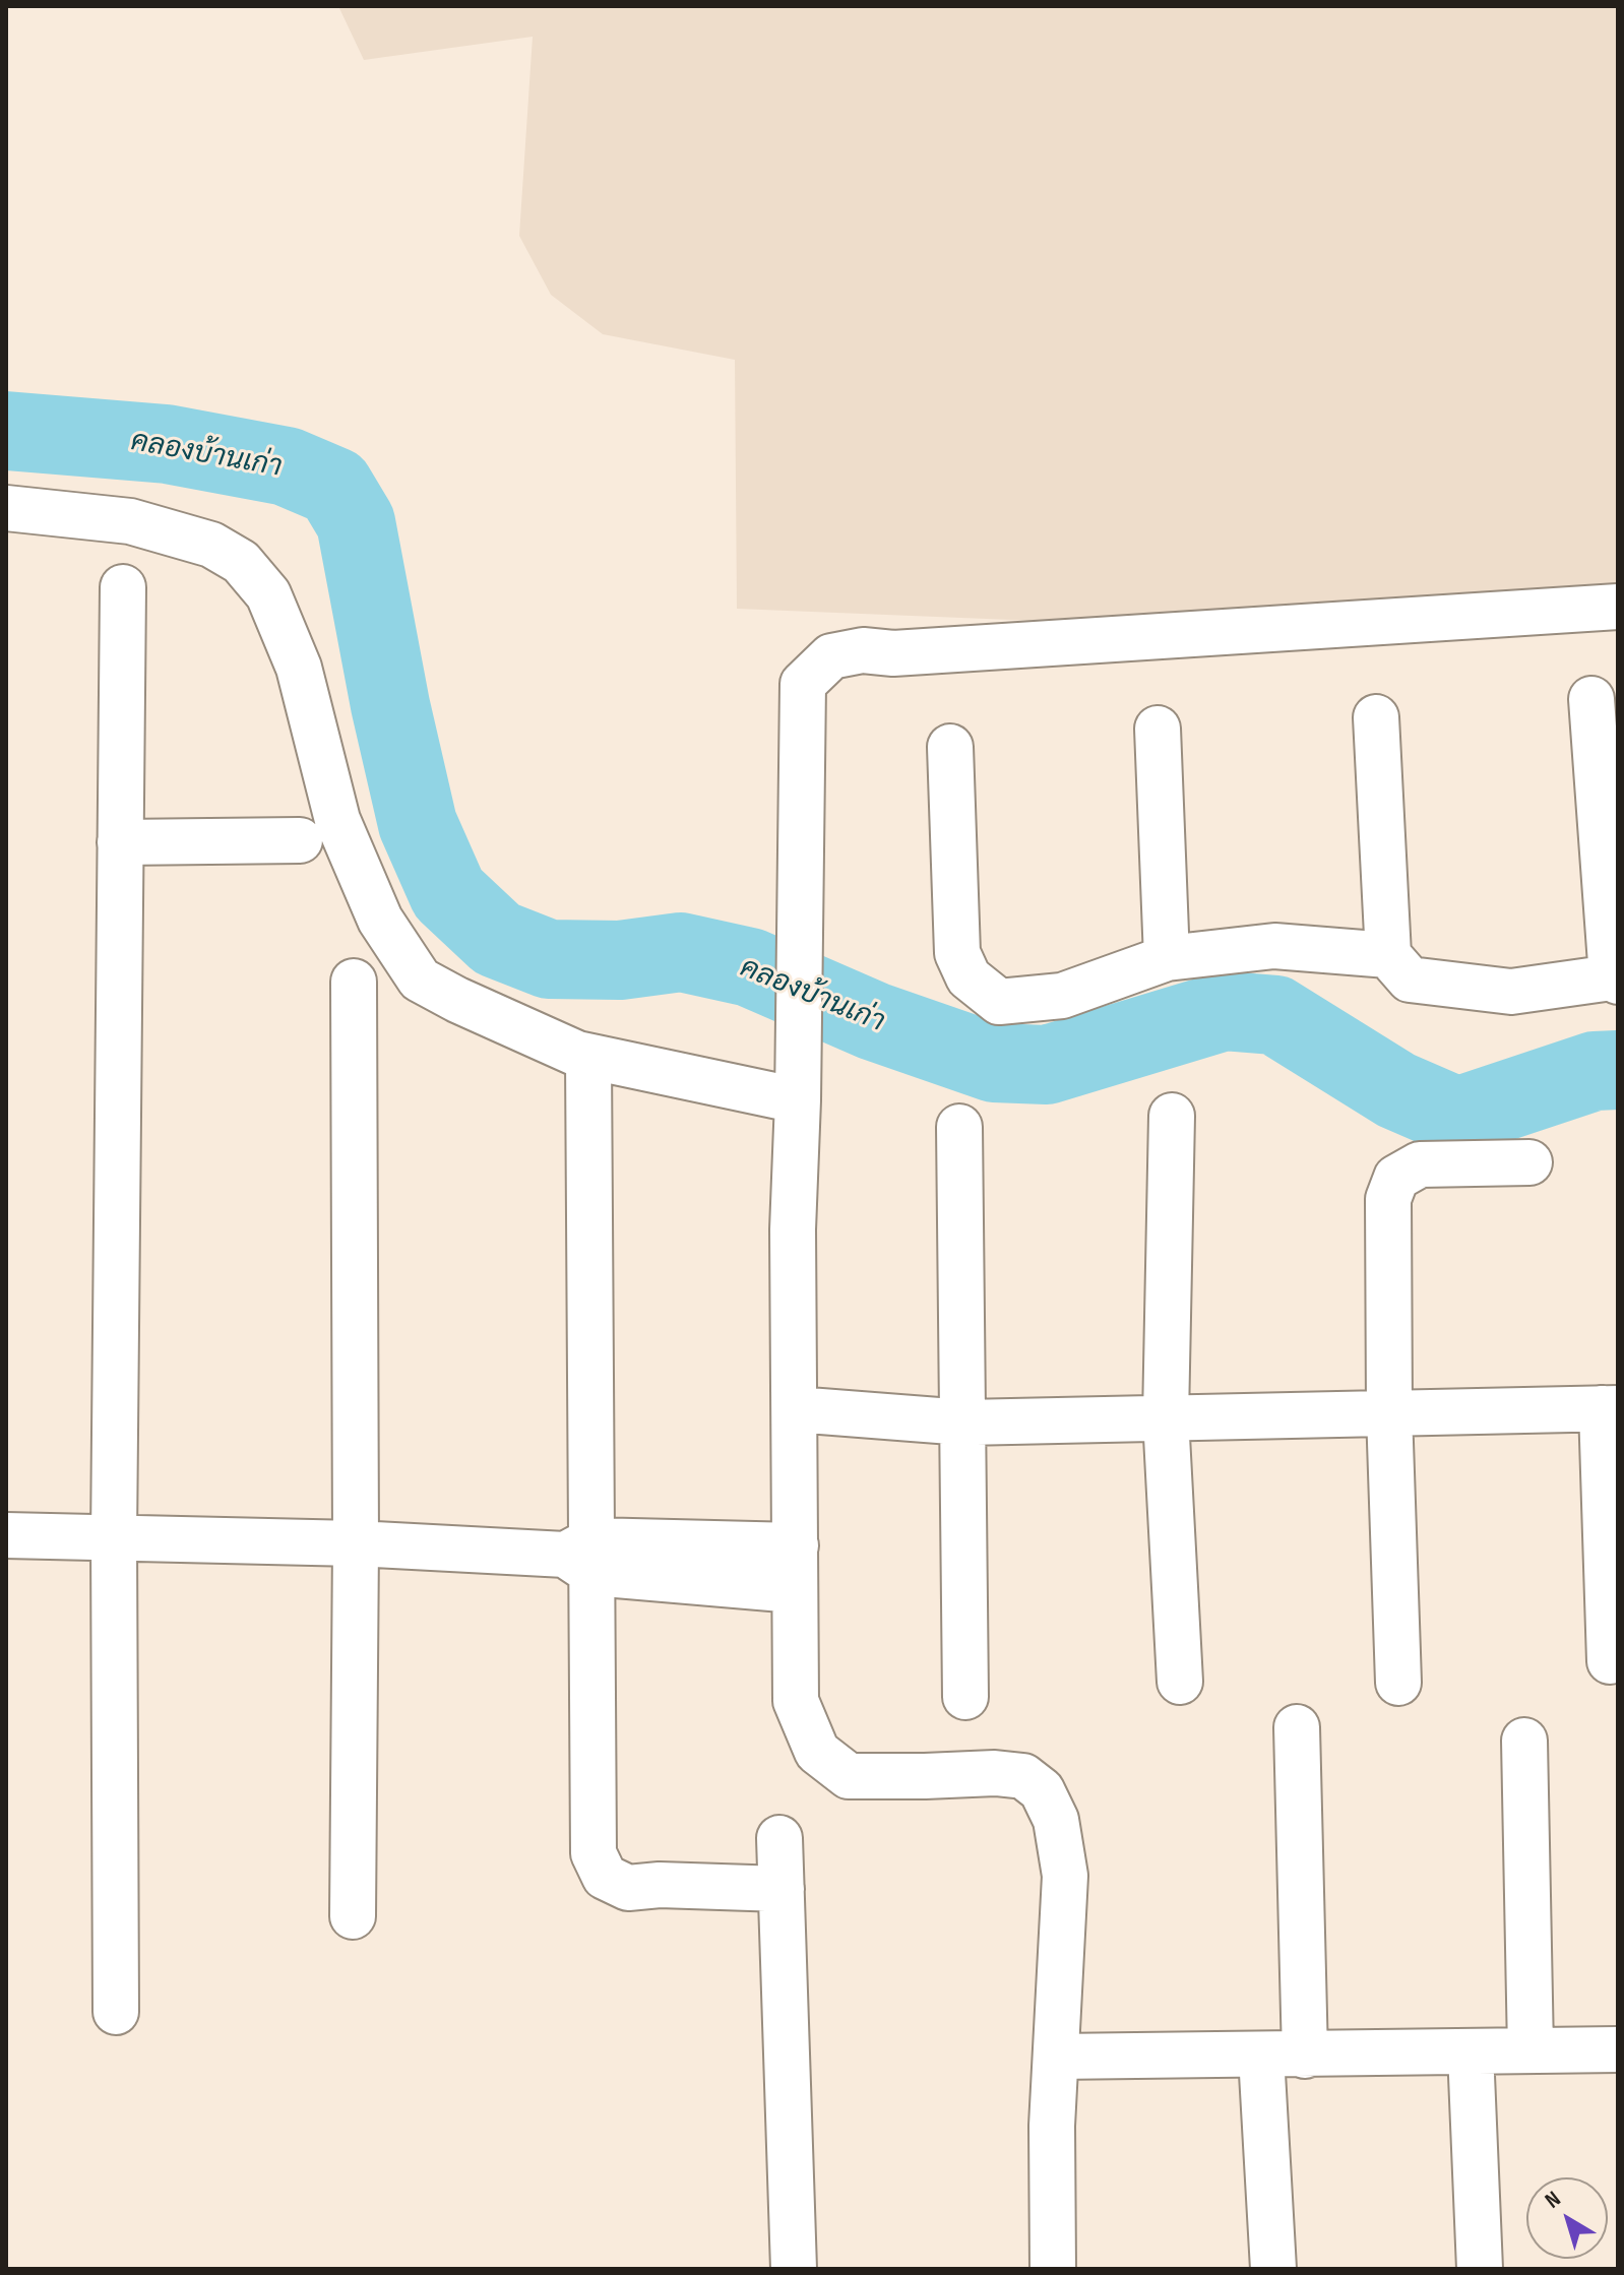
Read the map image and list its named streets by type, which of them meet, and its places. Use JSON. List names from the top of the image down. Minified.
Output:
{"water":["คลองบ้านเก่า"],"north":"top left"}
